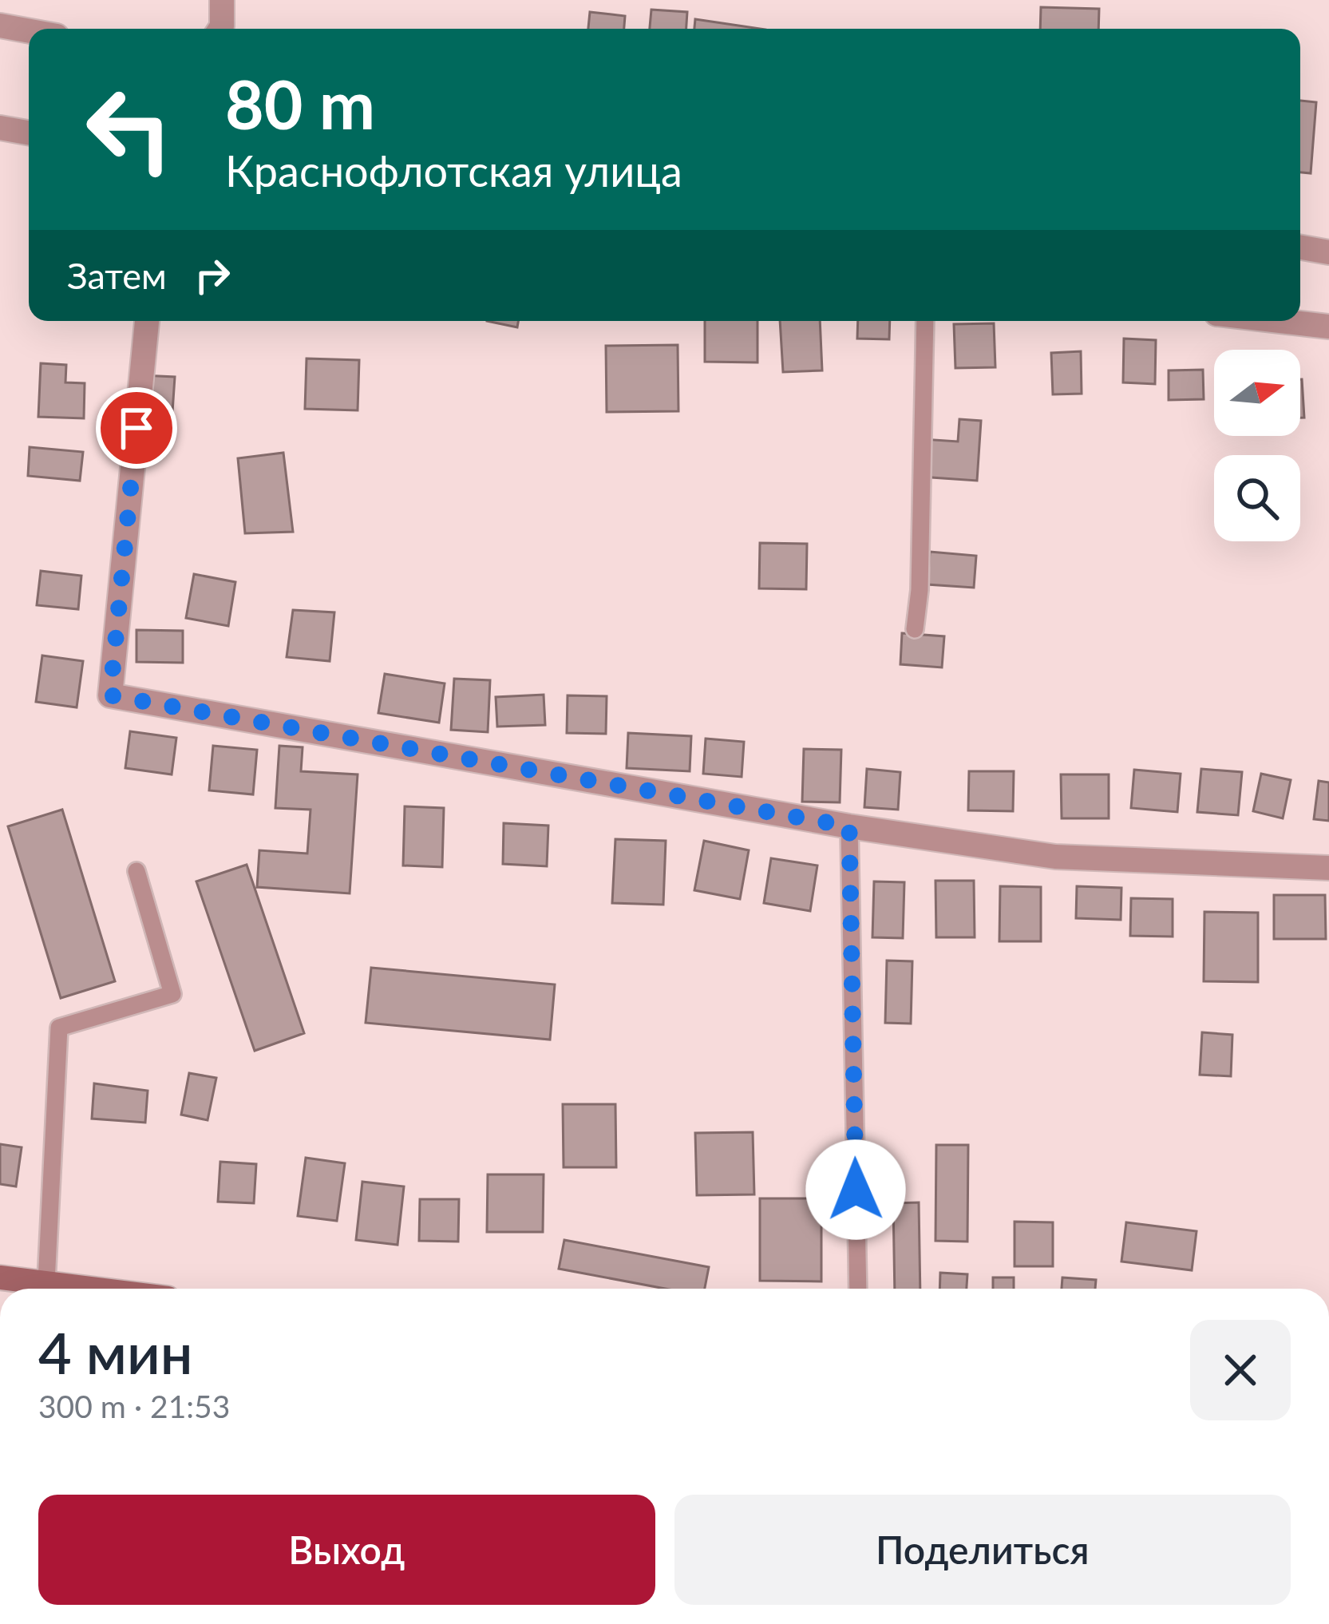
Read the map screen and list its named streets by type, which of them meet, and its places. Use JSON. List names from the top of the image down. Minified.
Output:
{"north":"right","page":{"turn":["80 m","Краснофлотская улица"],"then":"Затем","heading":["4 мин","300 m · 21:53"],"buttons":["Выход","Поделиться"]}}
